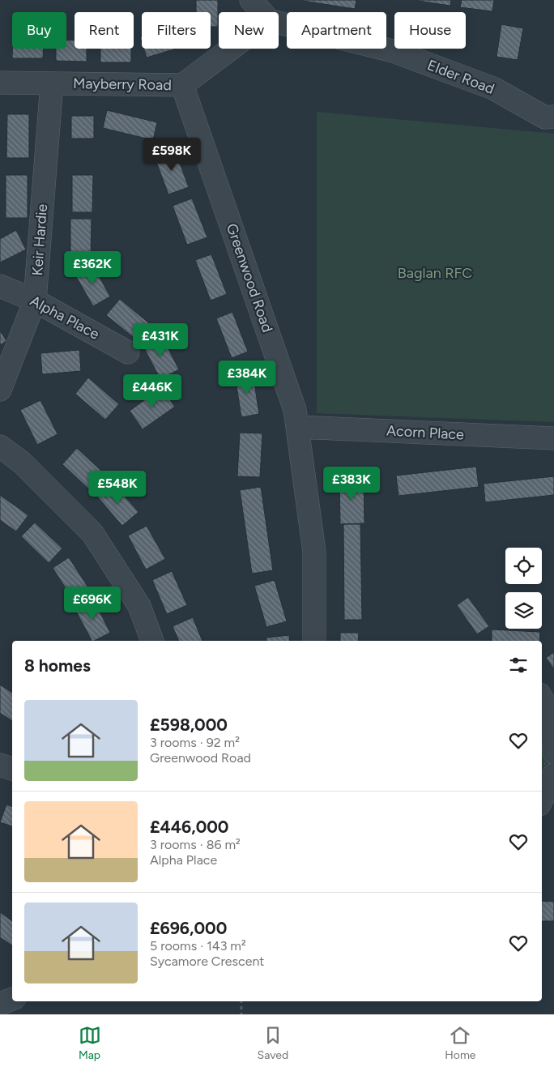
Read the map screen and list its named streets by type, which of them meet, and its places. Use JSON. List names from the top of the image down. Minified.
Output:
{"streets":{"street":["Elder Road","Mayberry Road","Keir Hardie","Greenwood Road","Alpha Place","Acorn Place"]},"crossings":[["Mayberry Road","Keir Hardie"],["Mayberry Road","Greenwood Road"],["Keir Hardie","Alpha Place"],["Greenwood Road","Acorn Place"]],"parks":["Baglan RFC"],"page":{"chip":["Buy","Rent","Filters","New","Apartment","House"],"price":["£598K","£362K","£431K","£384K","£446K","£383K","£548K","£696K"],"heading":"8 homes","list":[{"name":"£598,000","note":"3 rooms · 92 m² · Greenwood Road"},{"name":"£446,000","note":"3 rooms · 86 m² · Alpha Place"},{"name":"£696,000","note":"5 rooms · 143 m² · Sycamore Crescent"}],"tabs":["Map","Saved","Home"]}}
